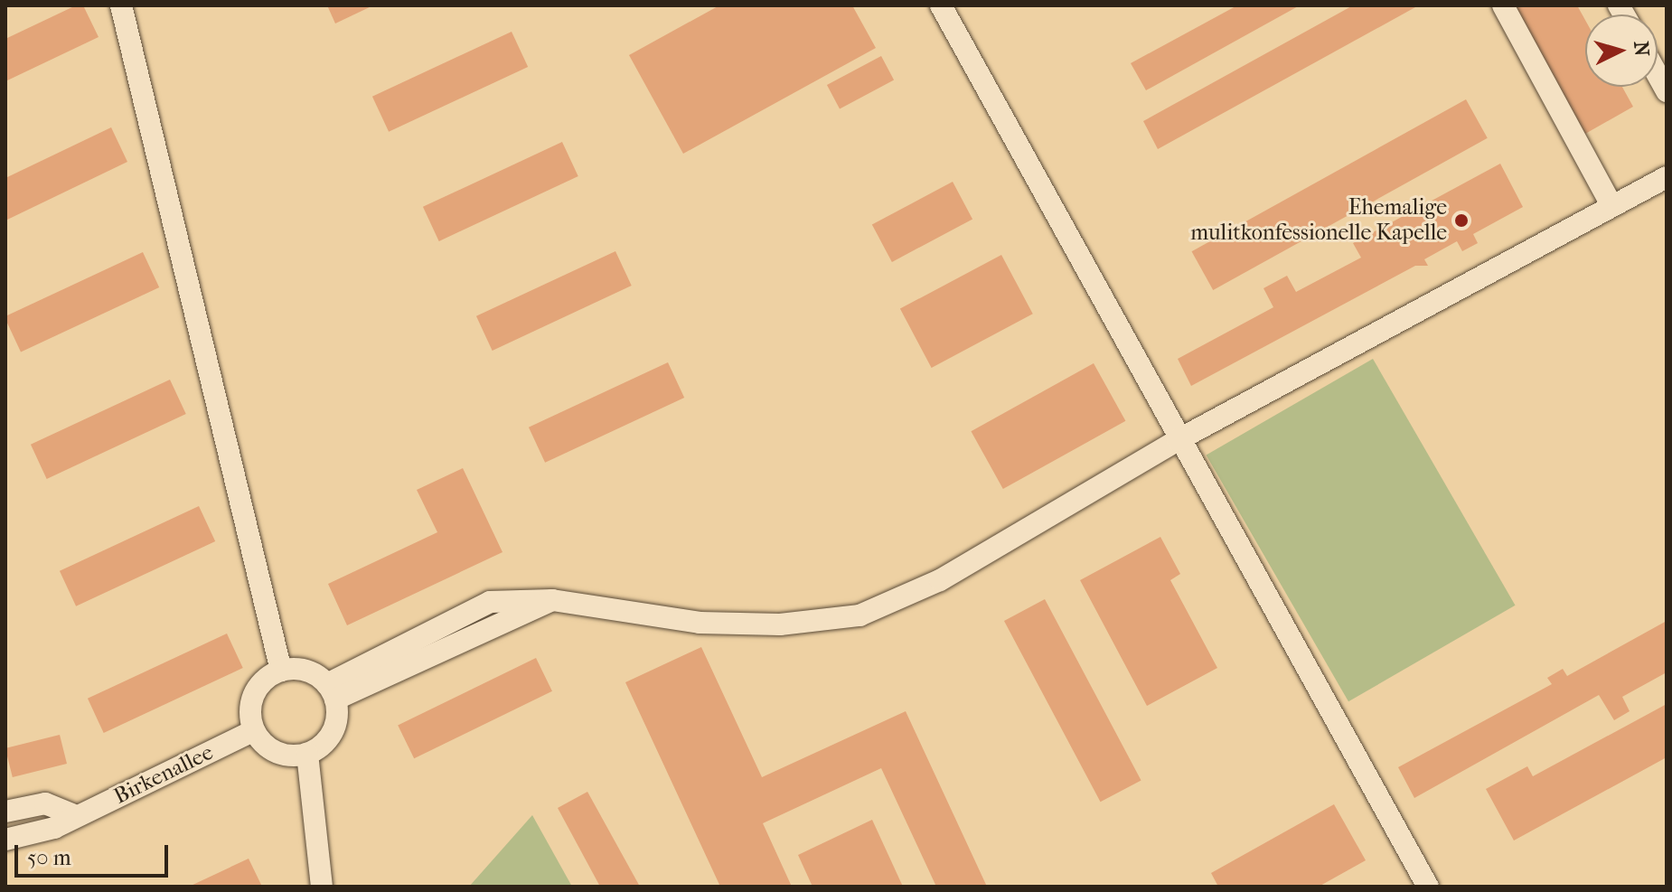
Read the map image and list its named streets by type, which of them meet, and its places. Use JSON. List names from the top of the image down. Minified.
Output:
{"streets":{"street":["Birkenallee"]},"places":["Ehemalige mulitkonfessionelle Kapelle"],"scale_bar":"50 m","north":"right"}
